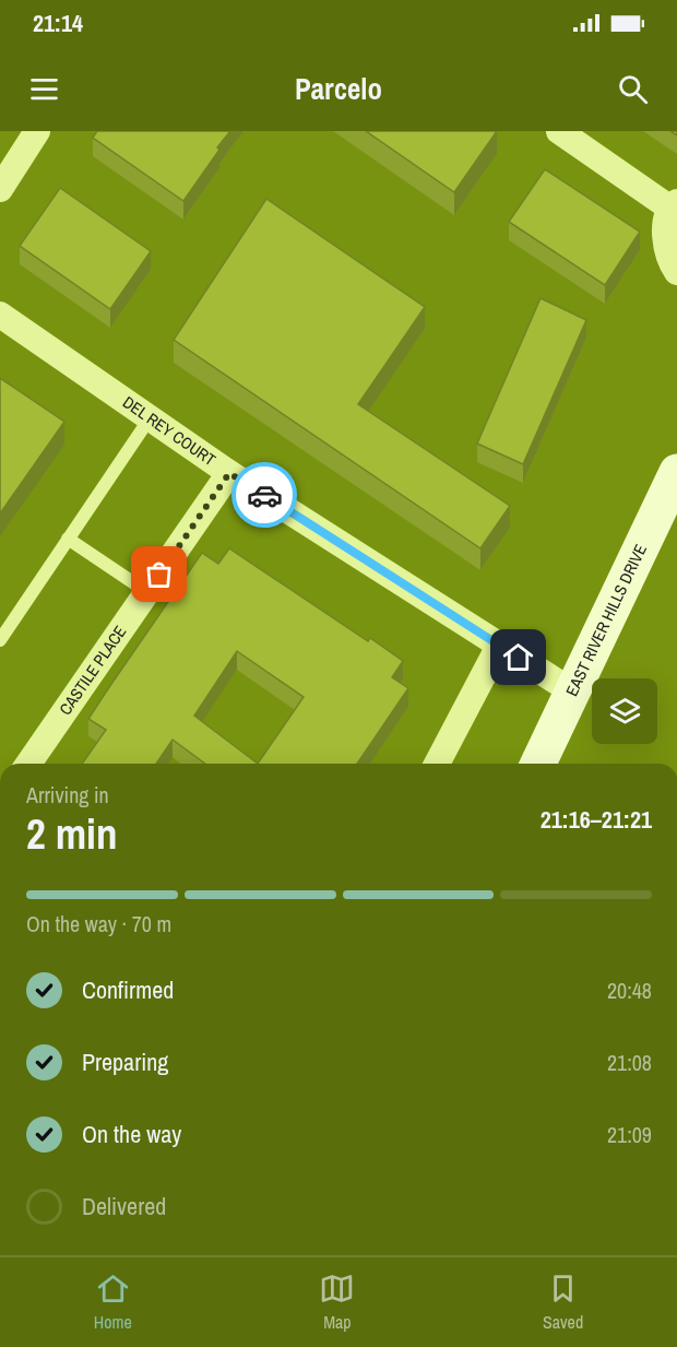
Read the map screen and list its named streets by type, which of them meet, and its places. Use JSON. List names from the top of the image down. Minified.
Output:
{"streets":{"street":["DEL REY COURT","EAST RIVER HILLS DRIVE","CASTILE PLACE"]},"crossings":[["DEL REY COURT","EAST RIVER HILLS DRIVE"],["DEL REY COURT","CASTILE PLACE"]],"page":{"status":"21:14","header":"Parcelo","heading":["2 min","Arriving in","21:16–21:21"],"bar":"On the way · 70 m","list":[["Confirmed","20:48"],["Preparing","21:08"],["On the way","21:09"],"Delivered"],"tabs":["Home","Map","Saved"]}}
